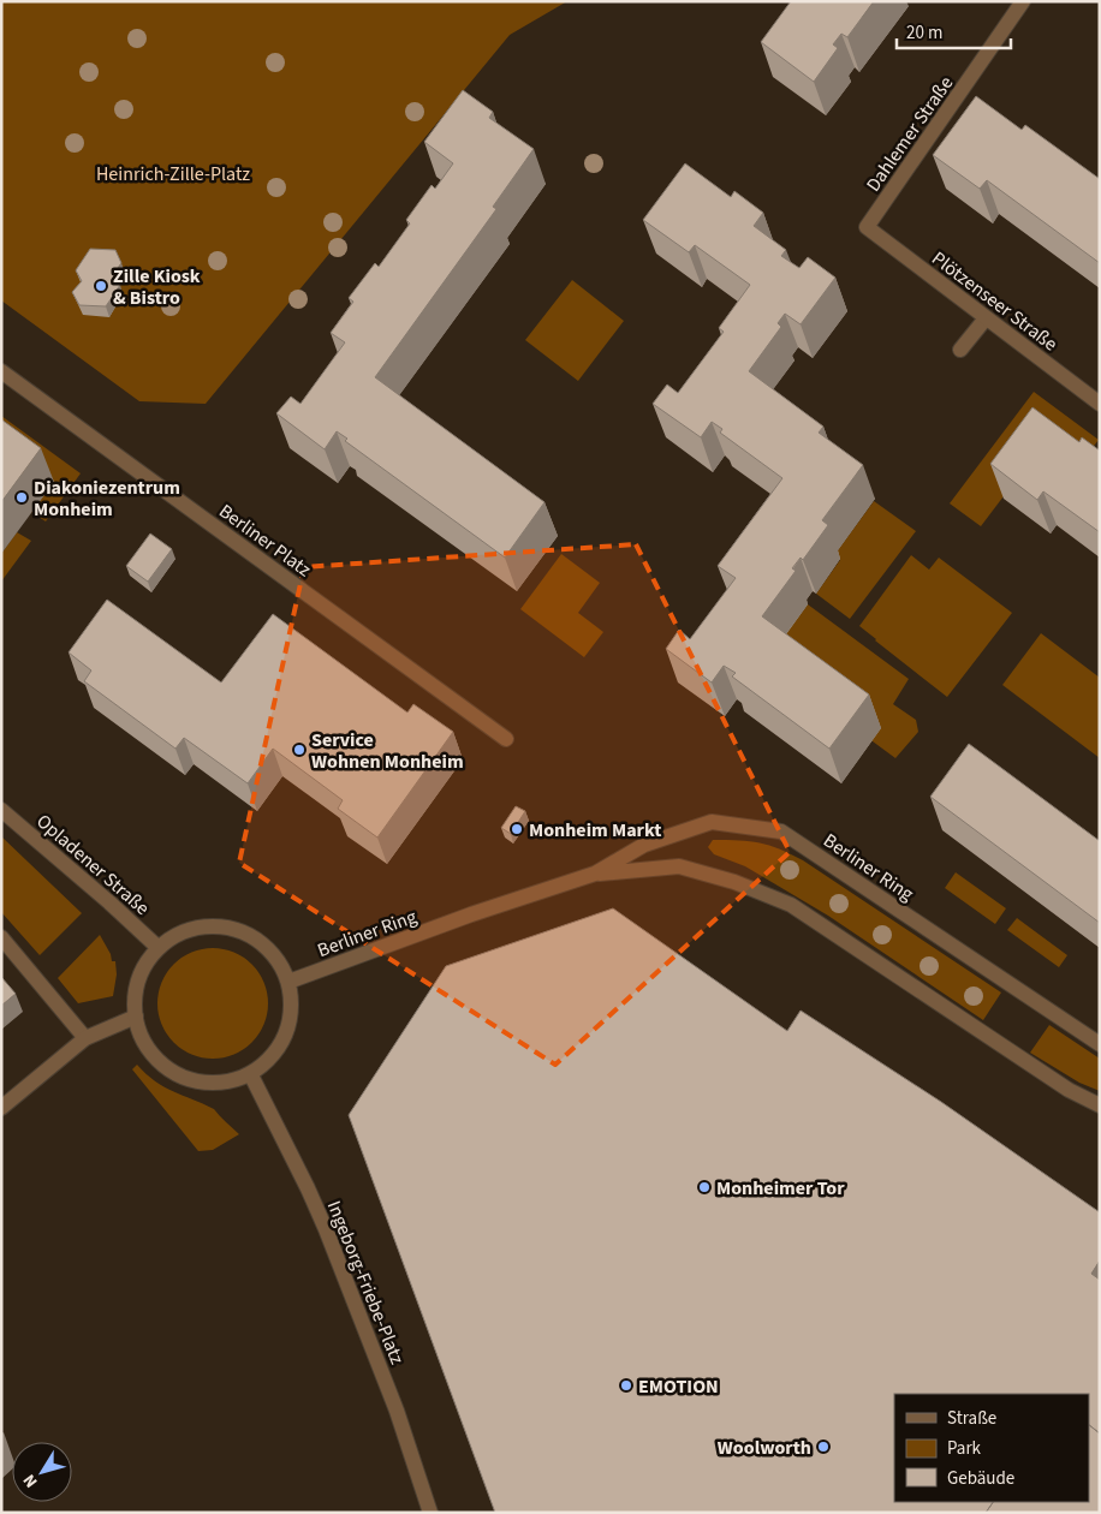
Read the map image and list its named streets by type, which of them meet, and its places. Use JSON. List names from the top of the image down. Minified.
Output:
{"streets":{"street":["Dahlemer Straße","Plötzenseer Straße","Berliner Platz","Opladener Straße","Berliner Ring","Ingeborg-Friebe-Platz"]},"crossings":[["Dahlemer Straße","Plötzenseer Straße"],["Opladener Straße","Berliner Ring"],["Opladener Straße","Ingeborg-Friebe-Platz"],["Berliner Ring","Ingeborg-Friebe-Platz"]],"parks":["Heinrich-Zille-Platz"],"places":["Zille Kiosk & Bistro","Diakoniezentrum Monheim","Service Wohnen Monheim","Monheim Markt","Monheimer Tor","EMOTION","Woolworth"],"legend":["Straße","Park","Gebäude"],"scale_bar":"20 m","north":"bottom left"}
